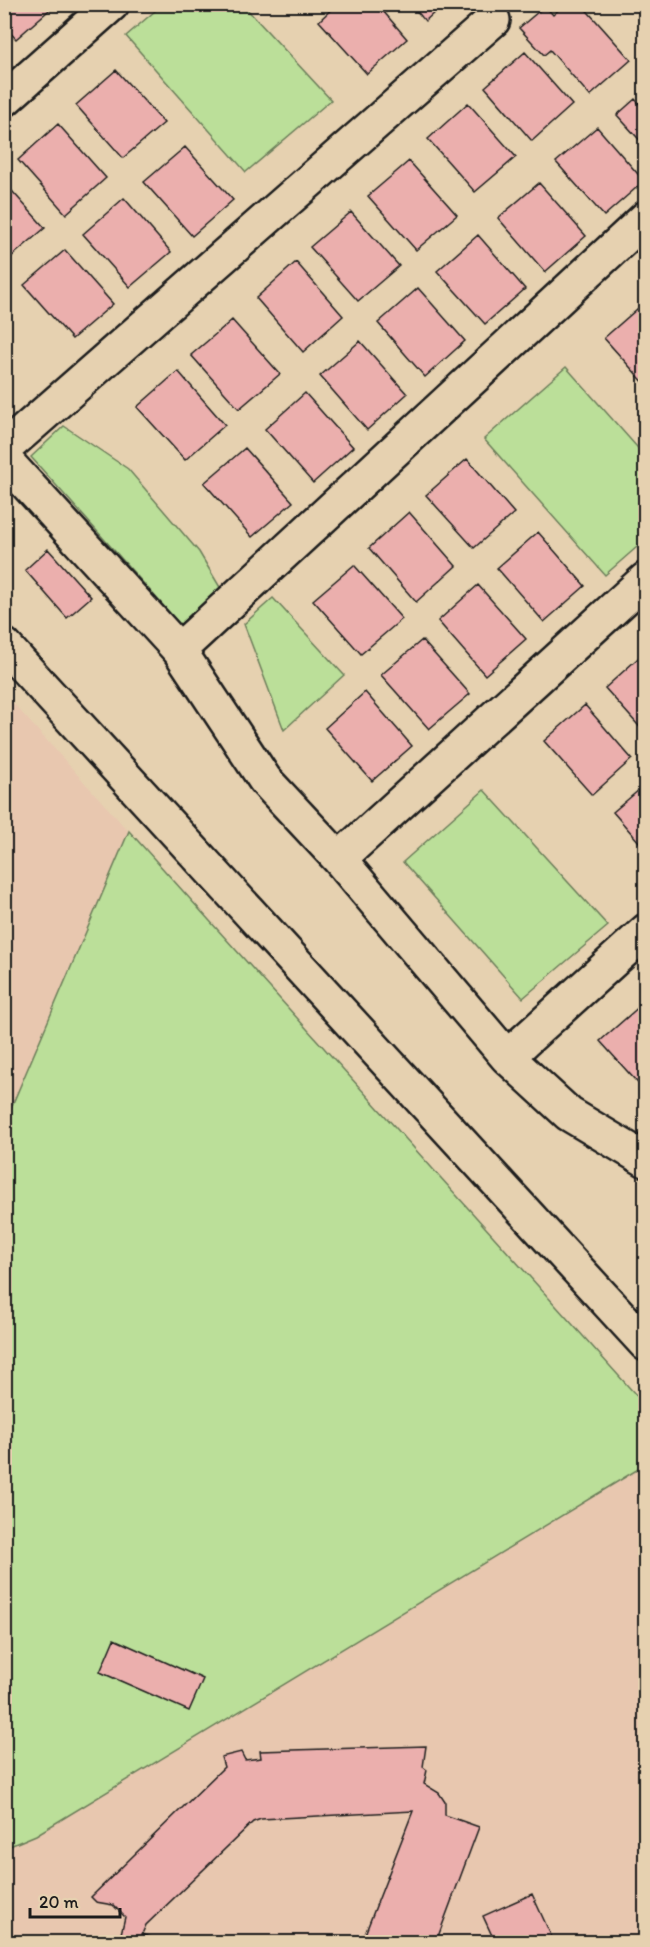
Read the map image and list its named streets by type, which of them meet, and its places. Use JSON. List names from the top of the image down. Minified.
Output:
{"scale_bar":"20 m"}
